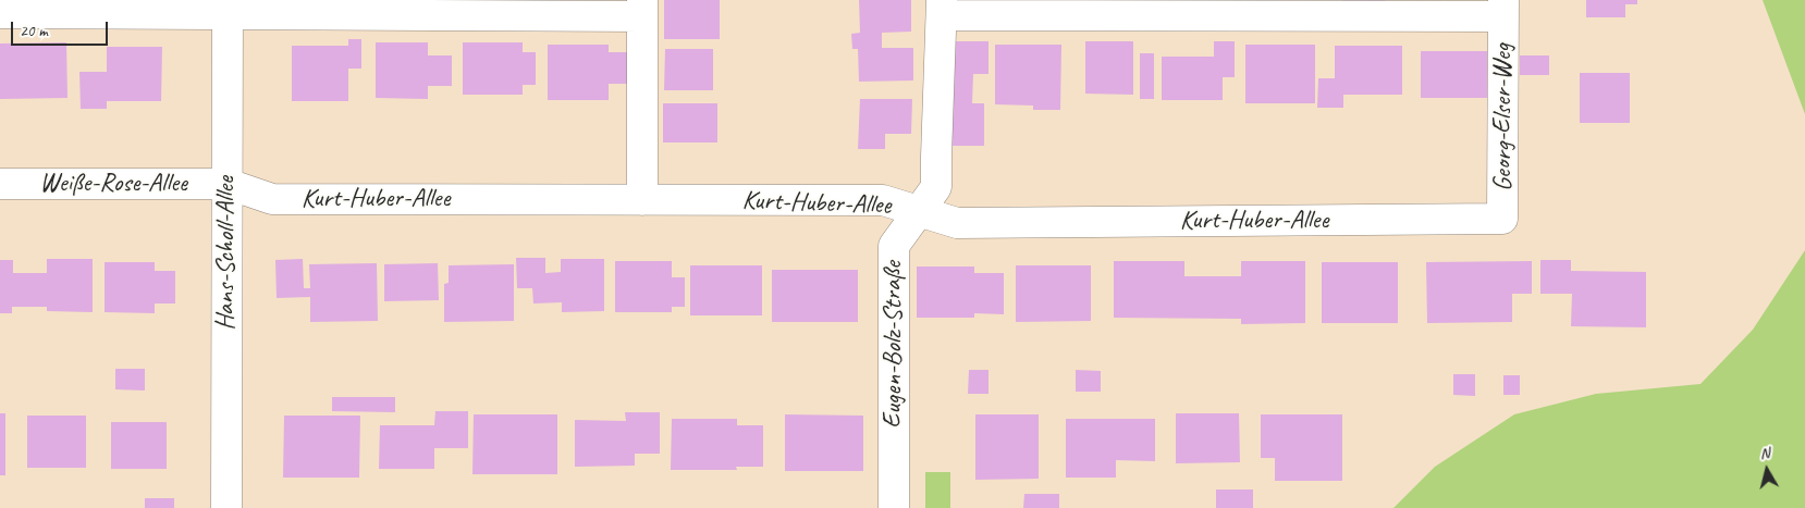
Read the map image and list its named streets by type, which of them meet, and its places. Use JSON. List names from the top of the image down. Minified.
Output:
{"streets":{"street":["Georg-Elser-Weg","Weiße-Rose-Allee","Kurt-Huber-Allee","Hans-Scholl-Allee","Eugen-Bolz-Straße"]},"crossings":[["Georg-Elser-Weg","Kurt-Huber-Allee"],["Georg-Elser-Weg","Eugen-Bolz-Straße"],["Weiße-Rose-Allee","Kurt-Huber-Allee"],["Weiße-Rose-Allee","Hans-Scholl-Allee"],["Kurt-Huber-Allee","Hans-Scholl-Allee"],["Kurt-Huber-Allee","Eugen-Bolz-Straße"]],"scale_bar":"20 m","north":"top"}
